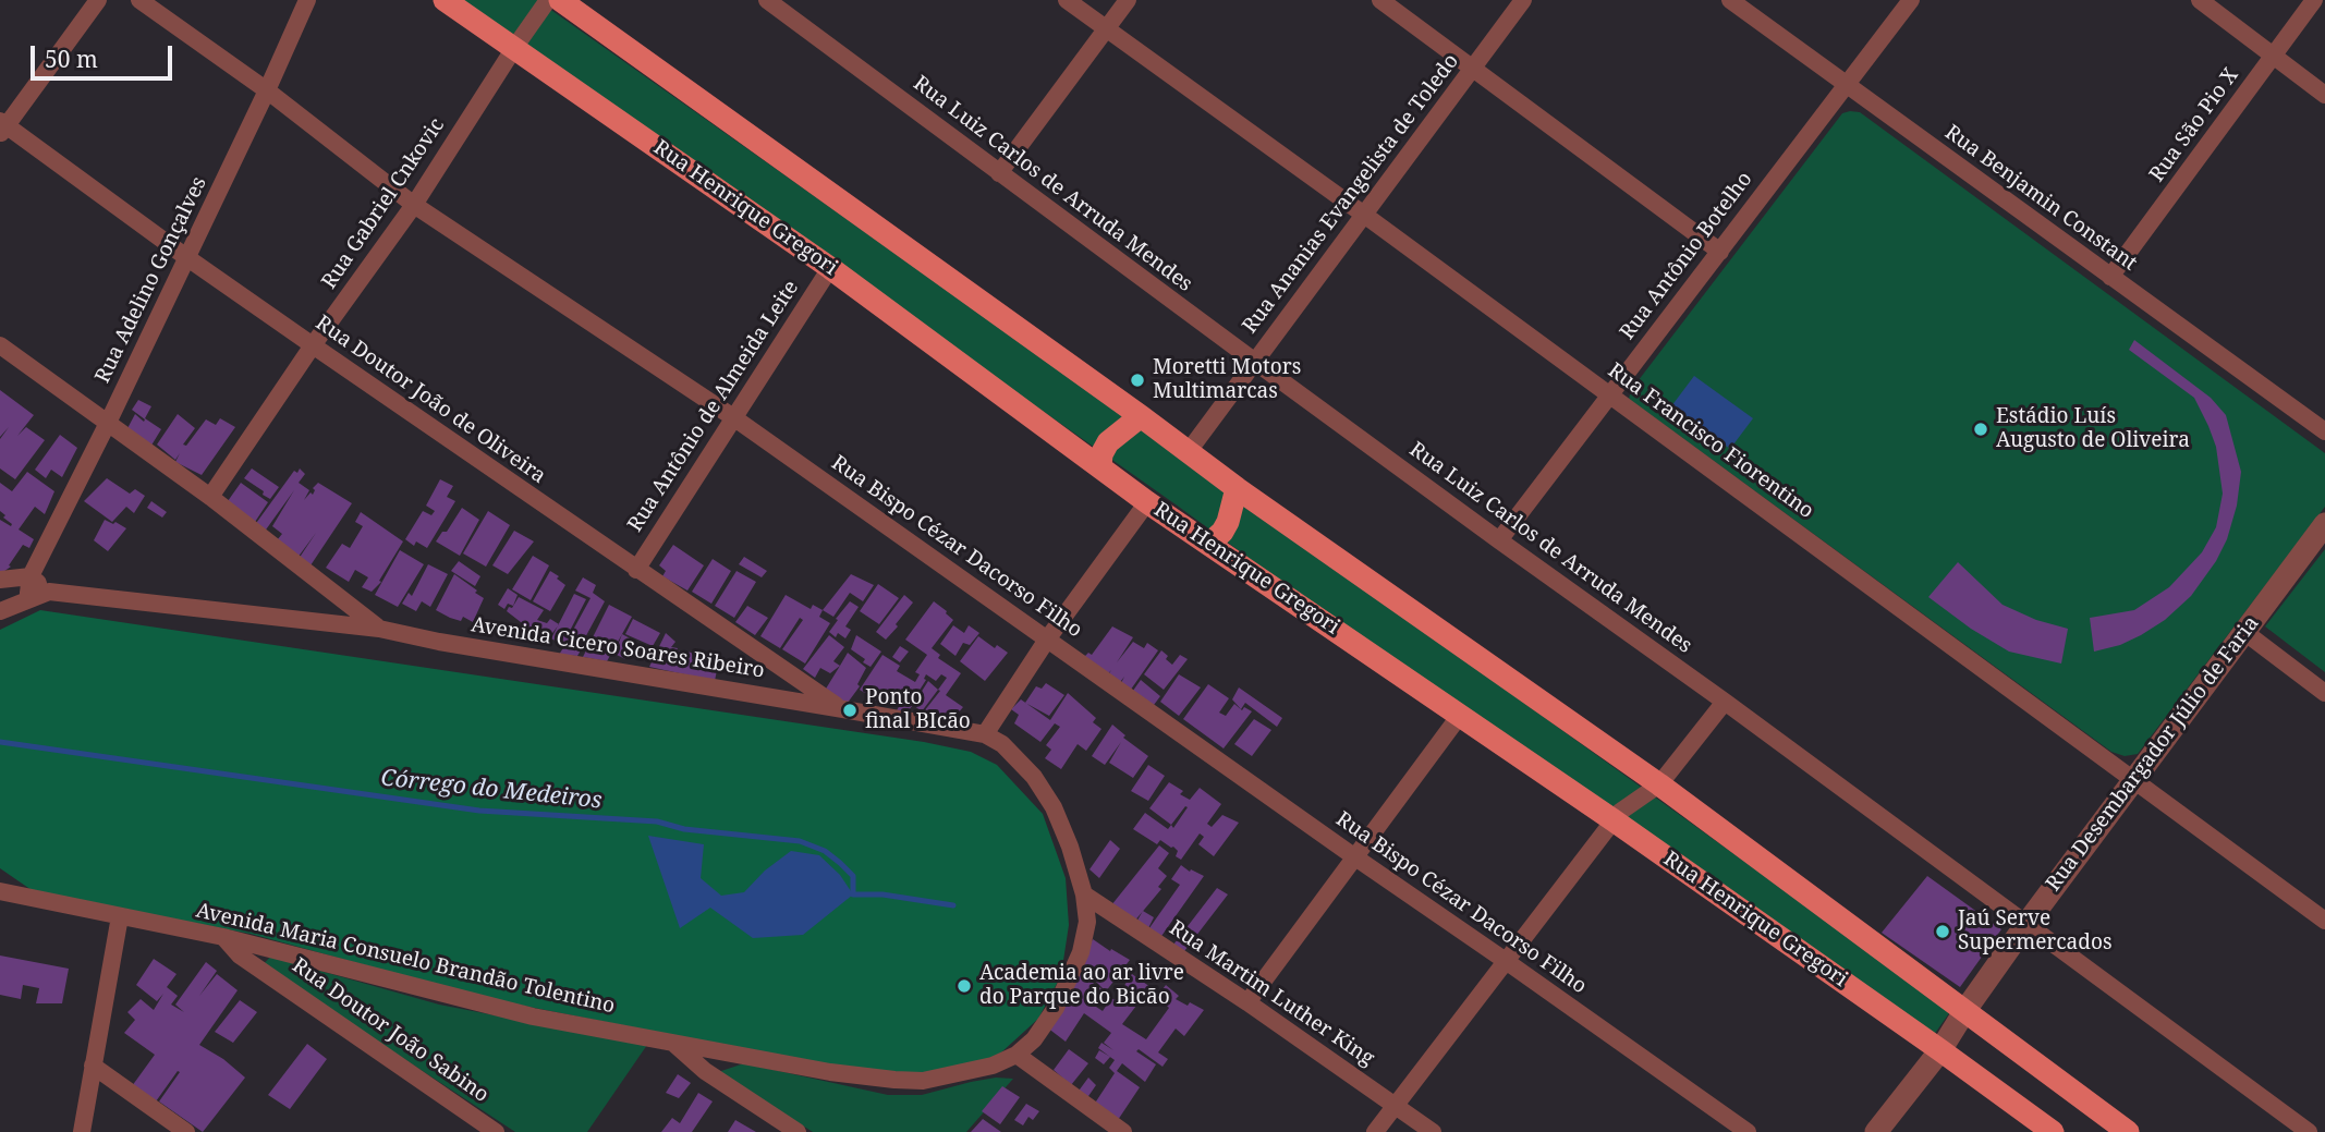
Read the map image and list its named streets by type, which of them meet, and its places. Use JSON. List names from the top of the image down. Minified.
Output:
{"streets":{"main road":["Rua Henrique Gregori"],"street":["Rua São Pio X","Rua Luiz Carlos de Arruda Mendes","Rua Ananias Evangelista de Toledo","Rua Benjamin Constant","Rua Gabriel Cnkovic","Rua Antônio Botelho","Rua Adelino Gonçalves","Rua Doutor João de Oliveira","Rua Antônio de Almeida Leite","Rua Francisco Fiorentino","Rua Bispo Cézar Dacorso Filho","Avenida Cicero Soares Ribeiro","Rua Desembargador Júlio de Faria","Avenida Maria Consuelo Brandão Tolentino","Rua Martim Luther King","Rua Doutor João Sabino"]},"crossings":[["Rua São Pio X","Rua Benjamin Constant"],["Rua Luiz Carlos de Arruda Mendes","Rua Ananias Evangelista de Toledo"],["Rua Luiz Carlos de Arruda Mendes","Rua Antônio Botelho"],["Rua Luiz Carlos de Arruda Mendes","Rua Desembargador Júlio de Faria"],["Rua Ananias Evangelista de Toledo","Rua Francisco Fiorentino"],["Rua Benjamin Constant","Rua Antônio Botelho"],["Rua Gabriel Cnkovic","Rua Henrique Gregori"],["Rua Gabriel Cnkovic","Rua Doutor João de Oliveira"],["Rua Gabriel Cnkovic","Rua Bispo Cézar Dacorso Filho"],["Rua Henrique Gregori","Rua Antônio de Almeida Leite"],["Rua Henrique Gregori","Rua Desembargador Júlio de Faria"],["Rua Antônio Botelho","Rua Francisco Fiorentino"],["Rua Adelino Gonçalves","Rua Doutor João de Oliveira"],["Rua Adelino Gonçalves","Rua Bispo Cézar Dacorso Filho"],["Rua Doutor João de Oliveira","Rua Antônio de Almeida Leite"],["Rua Doutor João de Oliveira","Avenida Cicero Soares Ribeiro"],["Rua Antônio de Almeida Leite","Rua Bispo Cézar Dacorso Filho"],["Rua Francisco Fiorentino","Rua Desembargador Júlio de Faria"],["Avenida Cicero Soares Ribeiro","Avenida Maria Consuelo Brandão Tolentino"],["Avenida Cicero Soares Ribeiro","Rua Martim Luther King"],["Avenida Maria Consuelo Brandão Tolentino","Rua Martim Luther King"],["Avenida Maria Consuelo Brandão Tolentino","Rua Doutor João Sabino"]],"water":["Córrego do Medeiros"],"places":["Moretti Motors Multimarcas","Estádio Luís Augusto de Oliveira","Ponto final BIcão","Jaú Serve Supermercados","Academia ao ar livre do Parque do Bicão"],"scale_bar":"50 m"}
